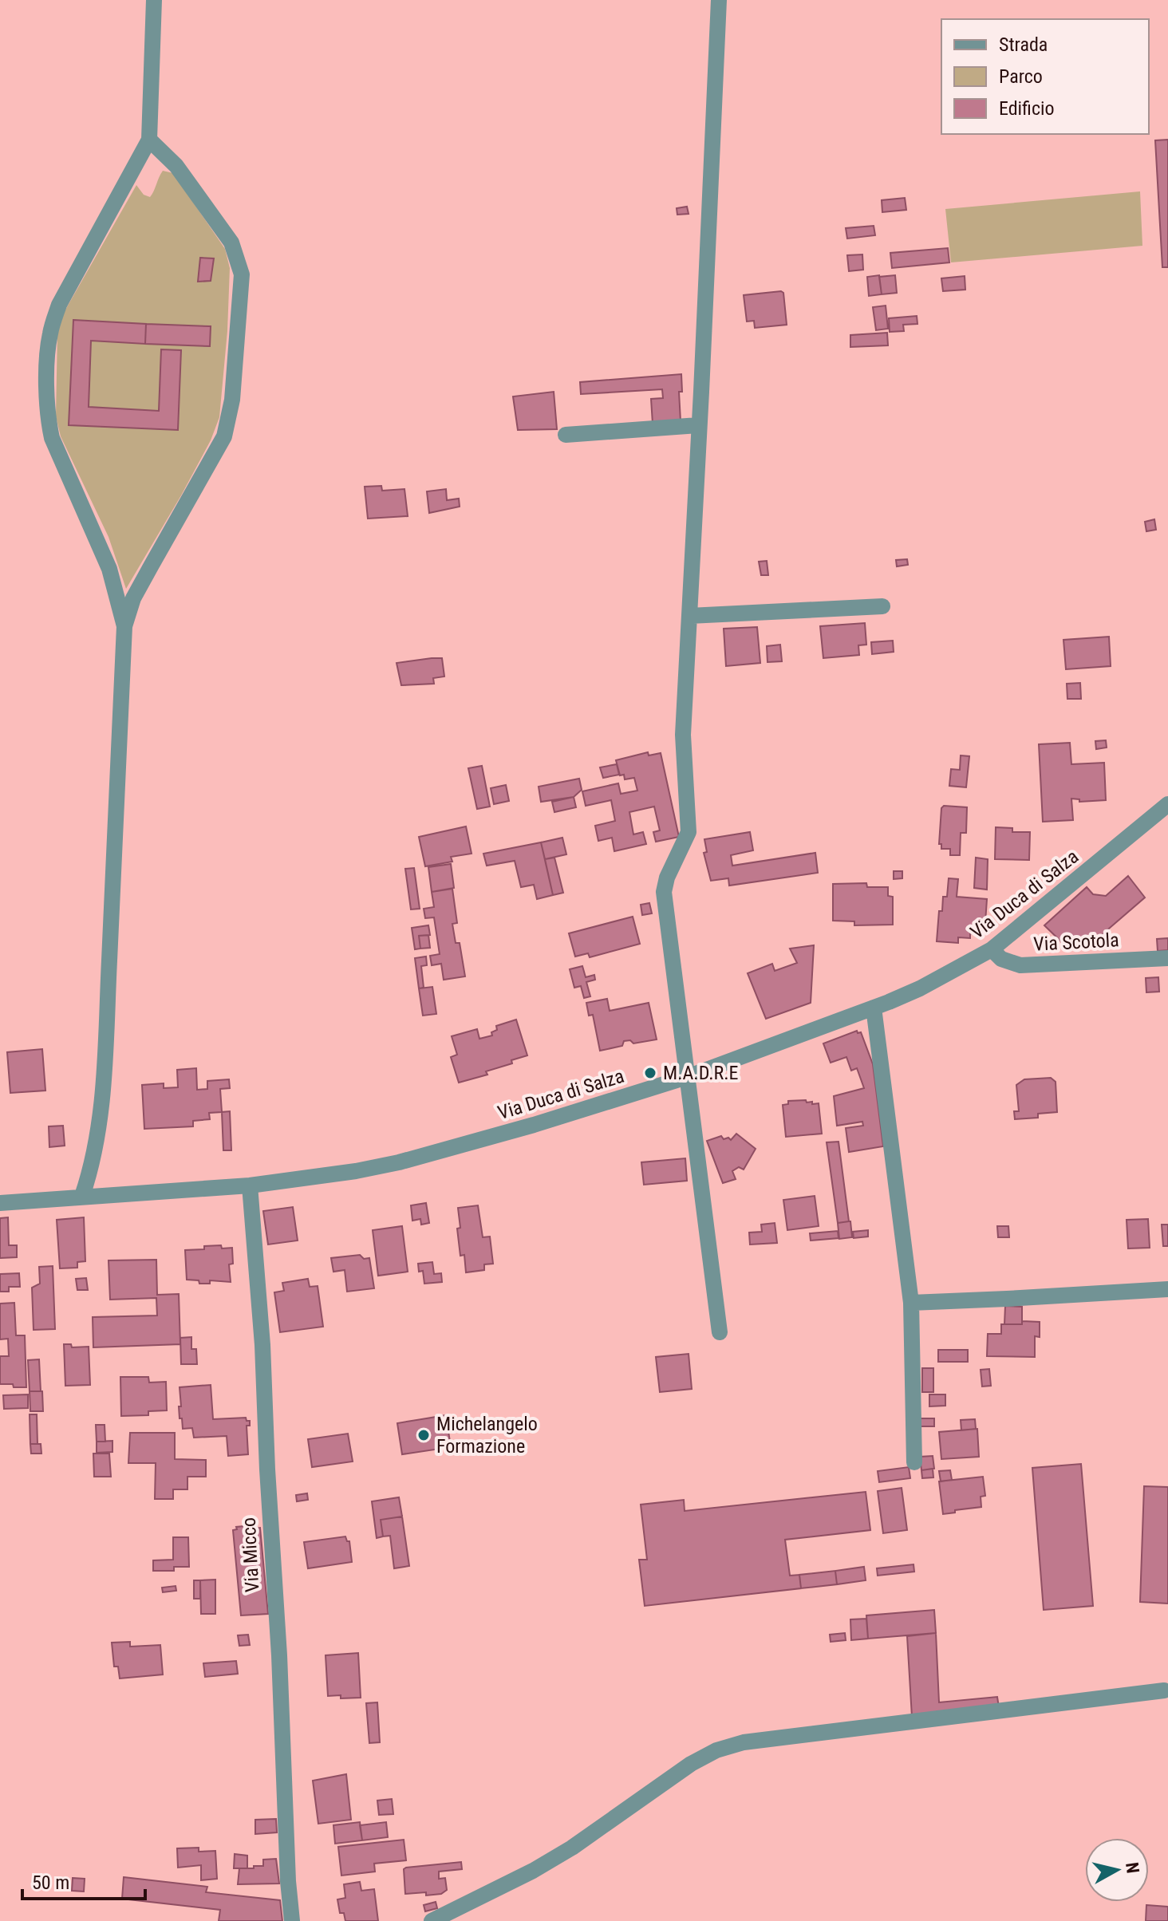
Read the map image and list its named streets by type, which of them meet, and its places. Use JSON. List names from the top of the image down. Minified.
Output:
{"streets":{"street":["Via Duca di Salza","Via Scotola","Via Micco"]},"crossings":[["Via Duca di Salza","Via Scotola"],["Via Duca di Salza","Via Micco"]],"places":["M.A.D.R.E","Michelangelo Formazione"],"legend":["Strada","Parco","Edificio"],"scale_bar":"50 m","north":"right"}
